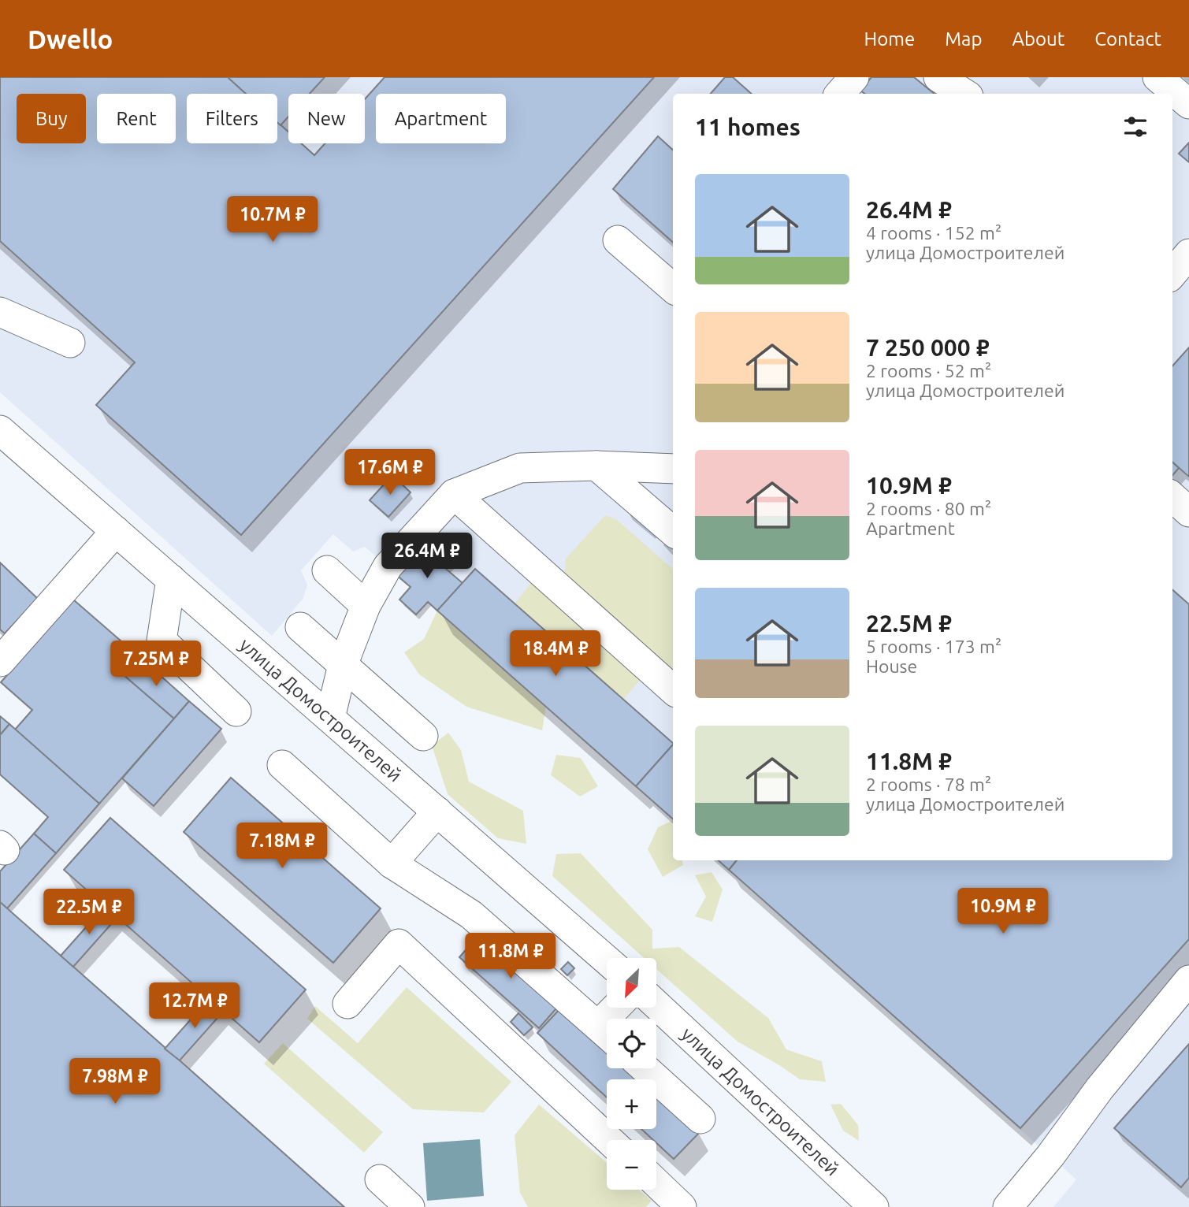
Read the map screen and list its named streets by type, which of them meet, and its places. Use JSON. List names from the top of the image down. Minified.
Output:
{"streets":{"street":["улица Домостроителей"]},"north":"bottom left","page":{"header":"Dwello","nav":["Home","Map","About","Contact"],"chip":["Buy","Rent","Filters","New","Apartment"],"heading":"11 homes","list":[{"name":"26.4M ₽","note":"4 rooms · 152 m² · улица Домостроителей"},{"name":"7 250 000 ₽","note":"2 rooms · 52 m² · улица Домостроителей"},{"name":"10.9M ₽","note":"2 rooms · 80 m² · Apartment"},{"name":"22.5M ₽","note":"5 rooms · 173 m² · House"},{"name":"11.8M ₽","note":"2 rooms · 78 m² · улица Домостроителей"}],"price":["10.7M ₽","17.6M ₽","26.4M ₽","18.4M ₽","7.25M ₽","7.18M ₽","10.9M ₽","22.5M ₽","11.8M ₽","12.7M ₽","7.98M ₽"],"map_buttons":["+","−"]}}
